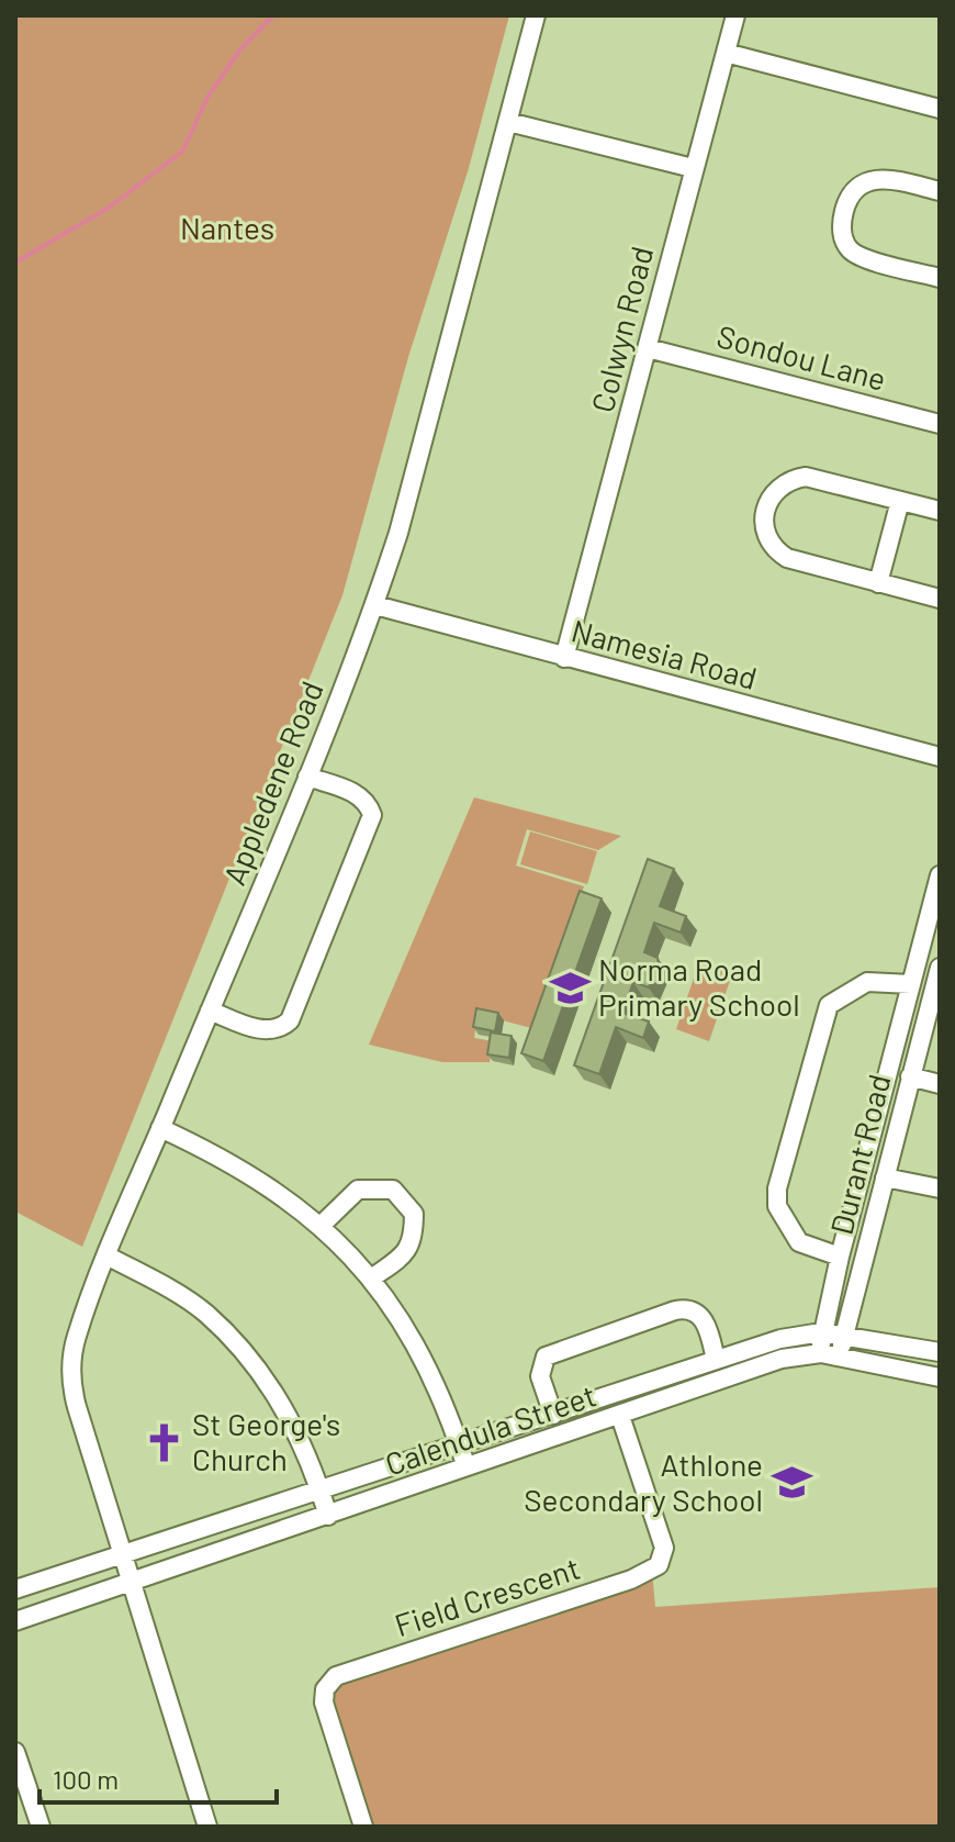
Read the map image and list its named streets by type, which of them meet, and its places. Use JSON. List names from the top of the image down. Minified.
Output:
{"streets":{"street":["Colwyn Road","Sondou Lane","Namesia Road","Appledene Road","Durant Road","Calendula Street","Field Crescent"]},"crossings":[["Colwyn Road","Sondou Lane"],["Colwyn Road","Namesia Road"],["Namesia Road","Appledene Road"],["Appledene Road","Calendula Street"],["Durant Road","Calendula Street"],["Calendula Street","Field Crescent"]],"parks":["Nantes"],"places":{"school or university":["Norma Road Primary School","Athlone Secondary School"],"church":["St George's Church"]},"scale_bar":"100 m"}
